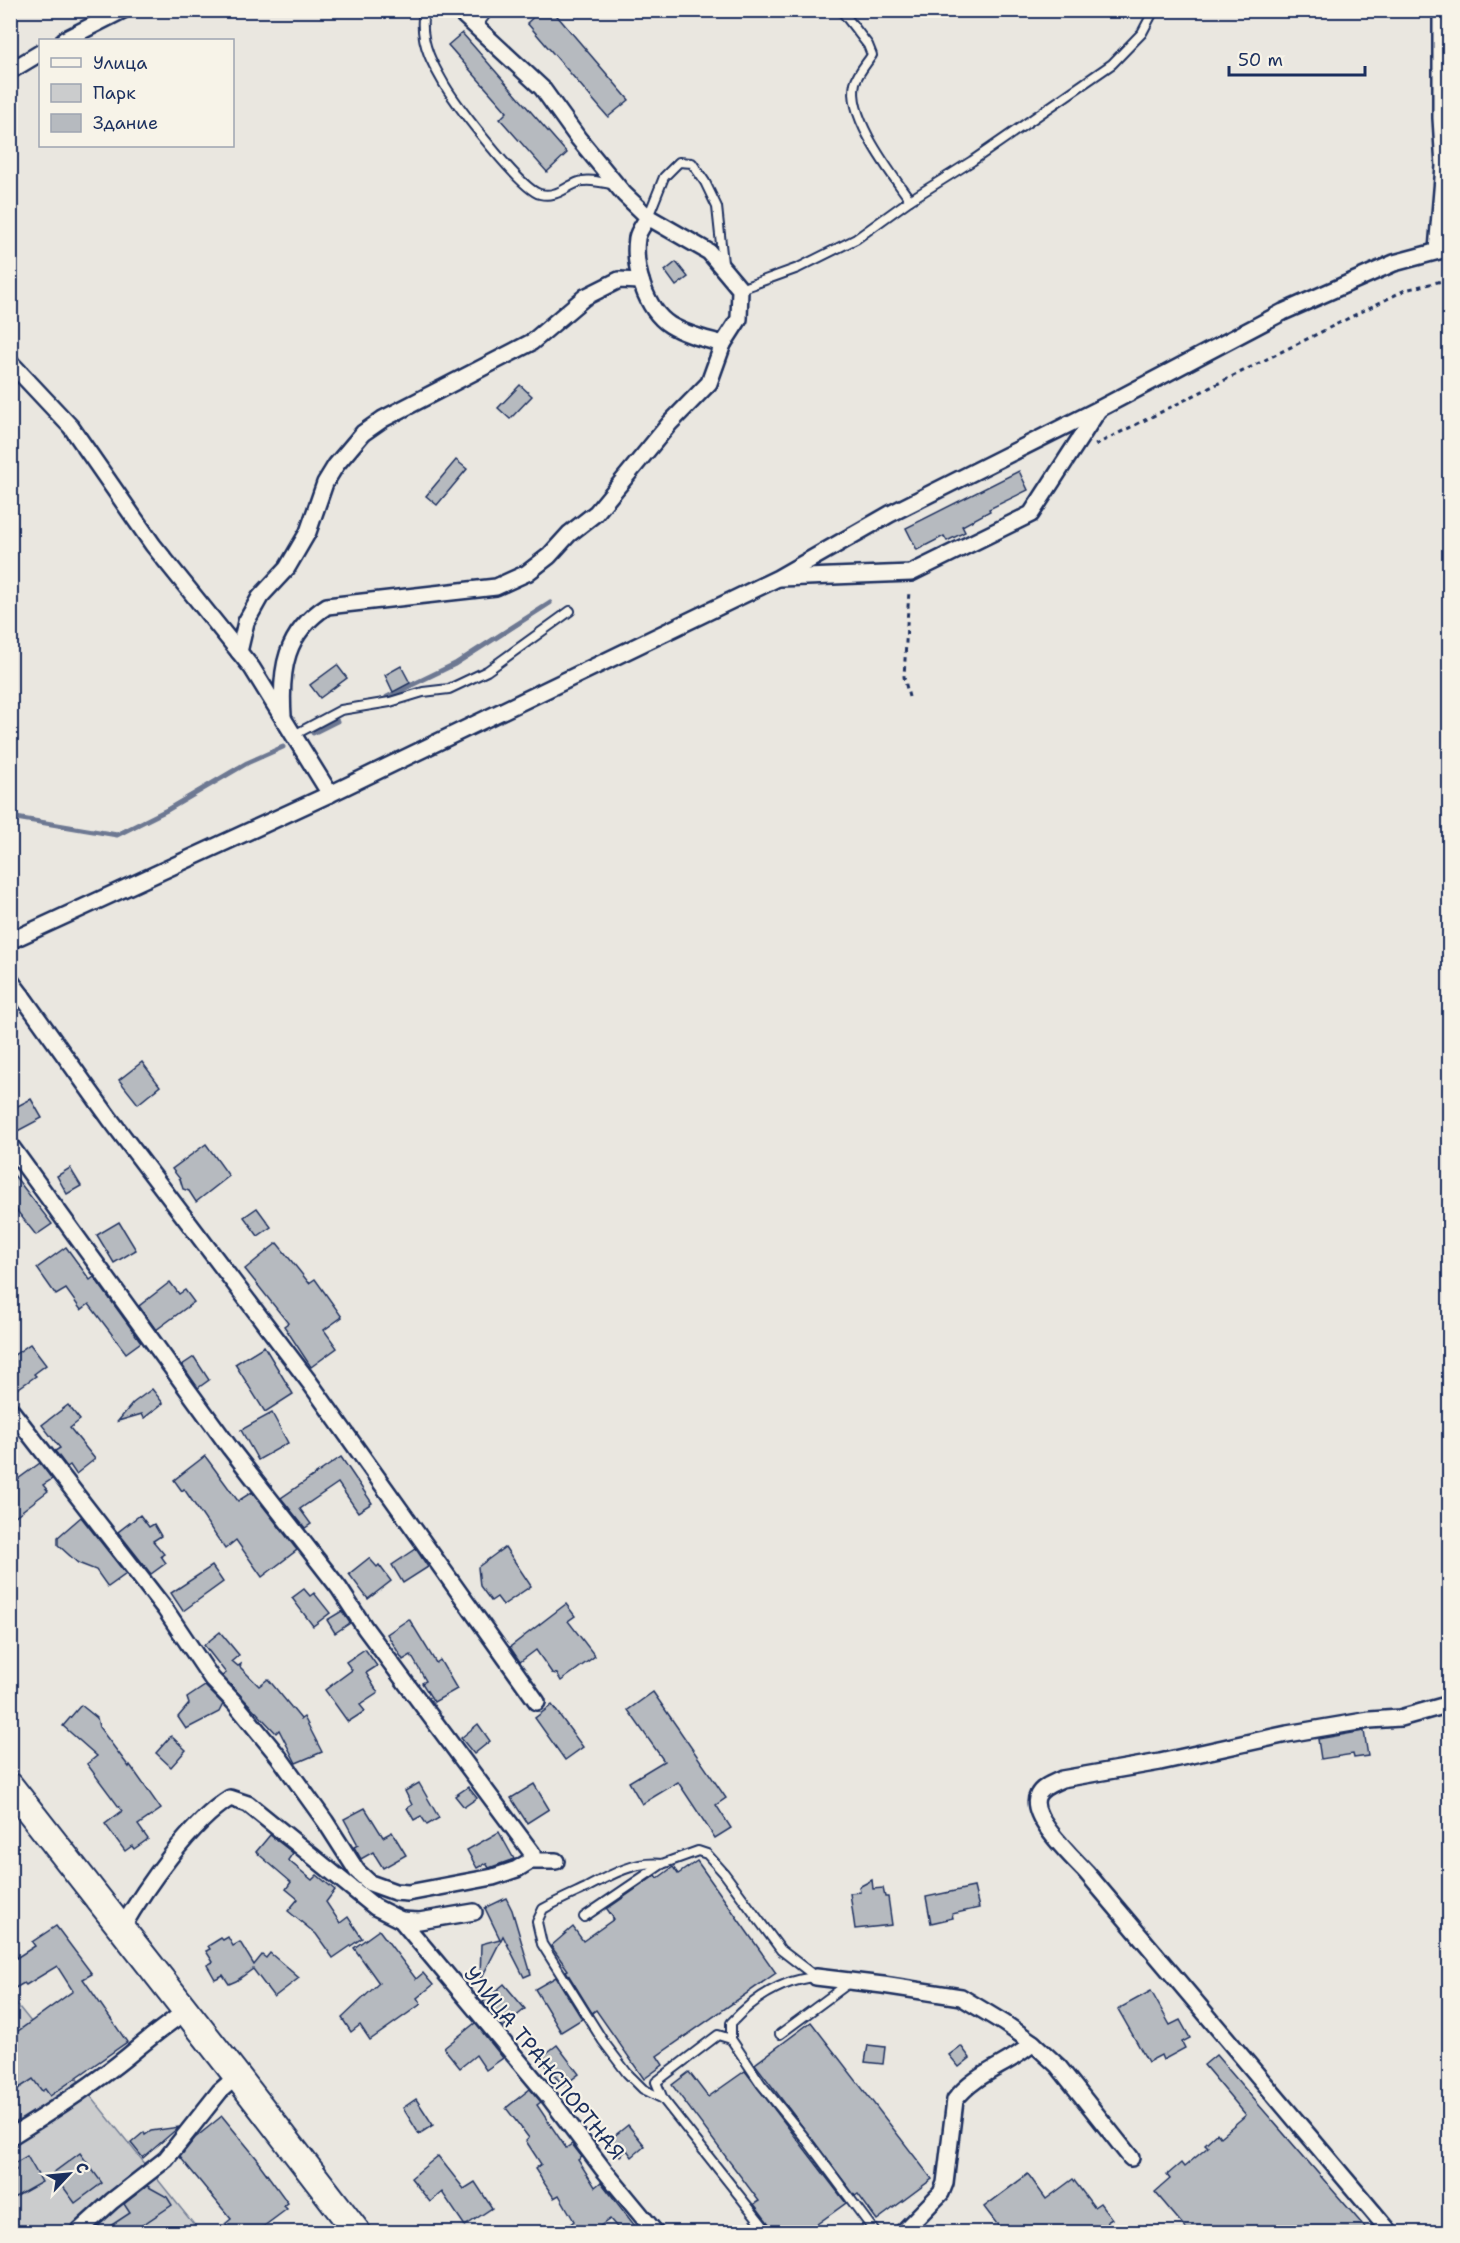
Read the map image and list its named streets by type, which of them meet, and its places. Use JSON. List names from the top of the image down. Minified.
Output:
{"streets":{"street":["УЛИЦА ТРАНСПОРТНАЯ"]},"legend":["Улица","Парк","Здание"],"scale_bar":"50 m","north":"top right"}
